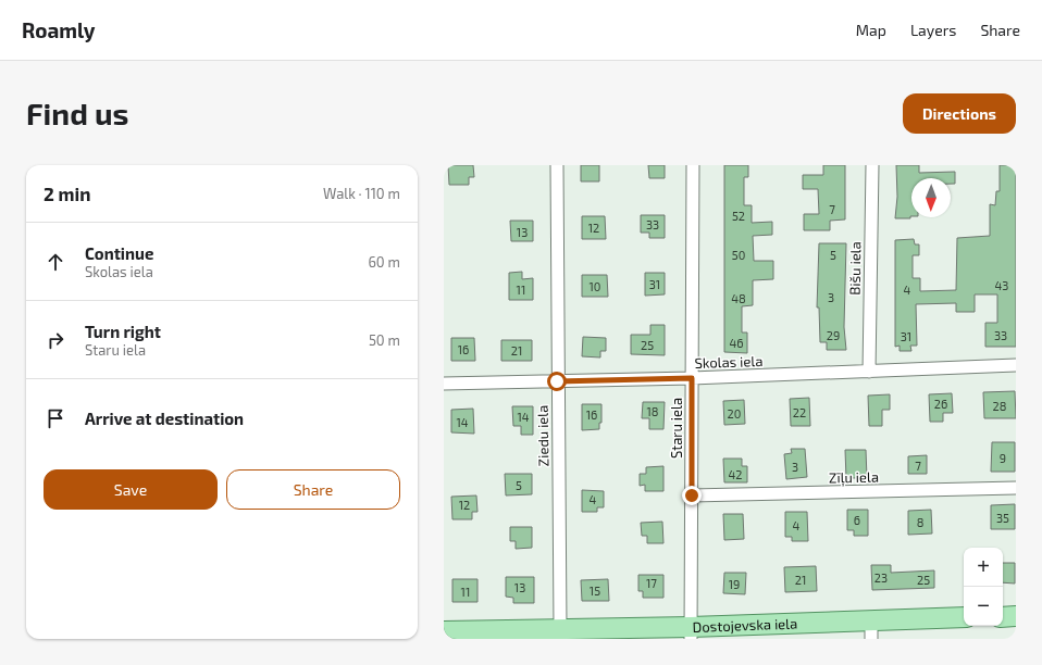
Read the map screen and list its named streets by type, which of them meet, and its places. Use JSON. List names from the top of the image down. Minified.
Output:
{"streets":{"main road":["Dostojevska iela"],"street":["Bišu iela","Skolas iela","Staru iela","Ziedu iela","Zīļu iela"]},"crossings":[["Bišu iela","Skolas iela"],["Skolas iela","Staru iela"],["Skolas iela","Ziedu iela"],["Staru iela","Zīļu iela"],["Staru iela","Dostojevska iela"],["Ziedu iela","Dostojevska iela"]],"house_numbers":["7","52","33","12","13","50","5","31","43","10","11","4","3","48","29","33","31","46","25","16","21","26","28","18","22","20","16","14","14","9","7","3","42","5","4","12","35","6","8","4","23","21","25","17","19","13","15","11"],"north":"bottom","page":{"header":"Roamly","nav":["Map","Layers","Share"],"buttons":["Directions",["Save","Share"]],"title":"Find us","heading":["2 min","Walk · 110 m"],"list":[["Continue","Skolas iela","60 m"],["Turn right","Staru iela","50 m"],"Arrive at destination"],"map_buttons":["+","−"]}}
